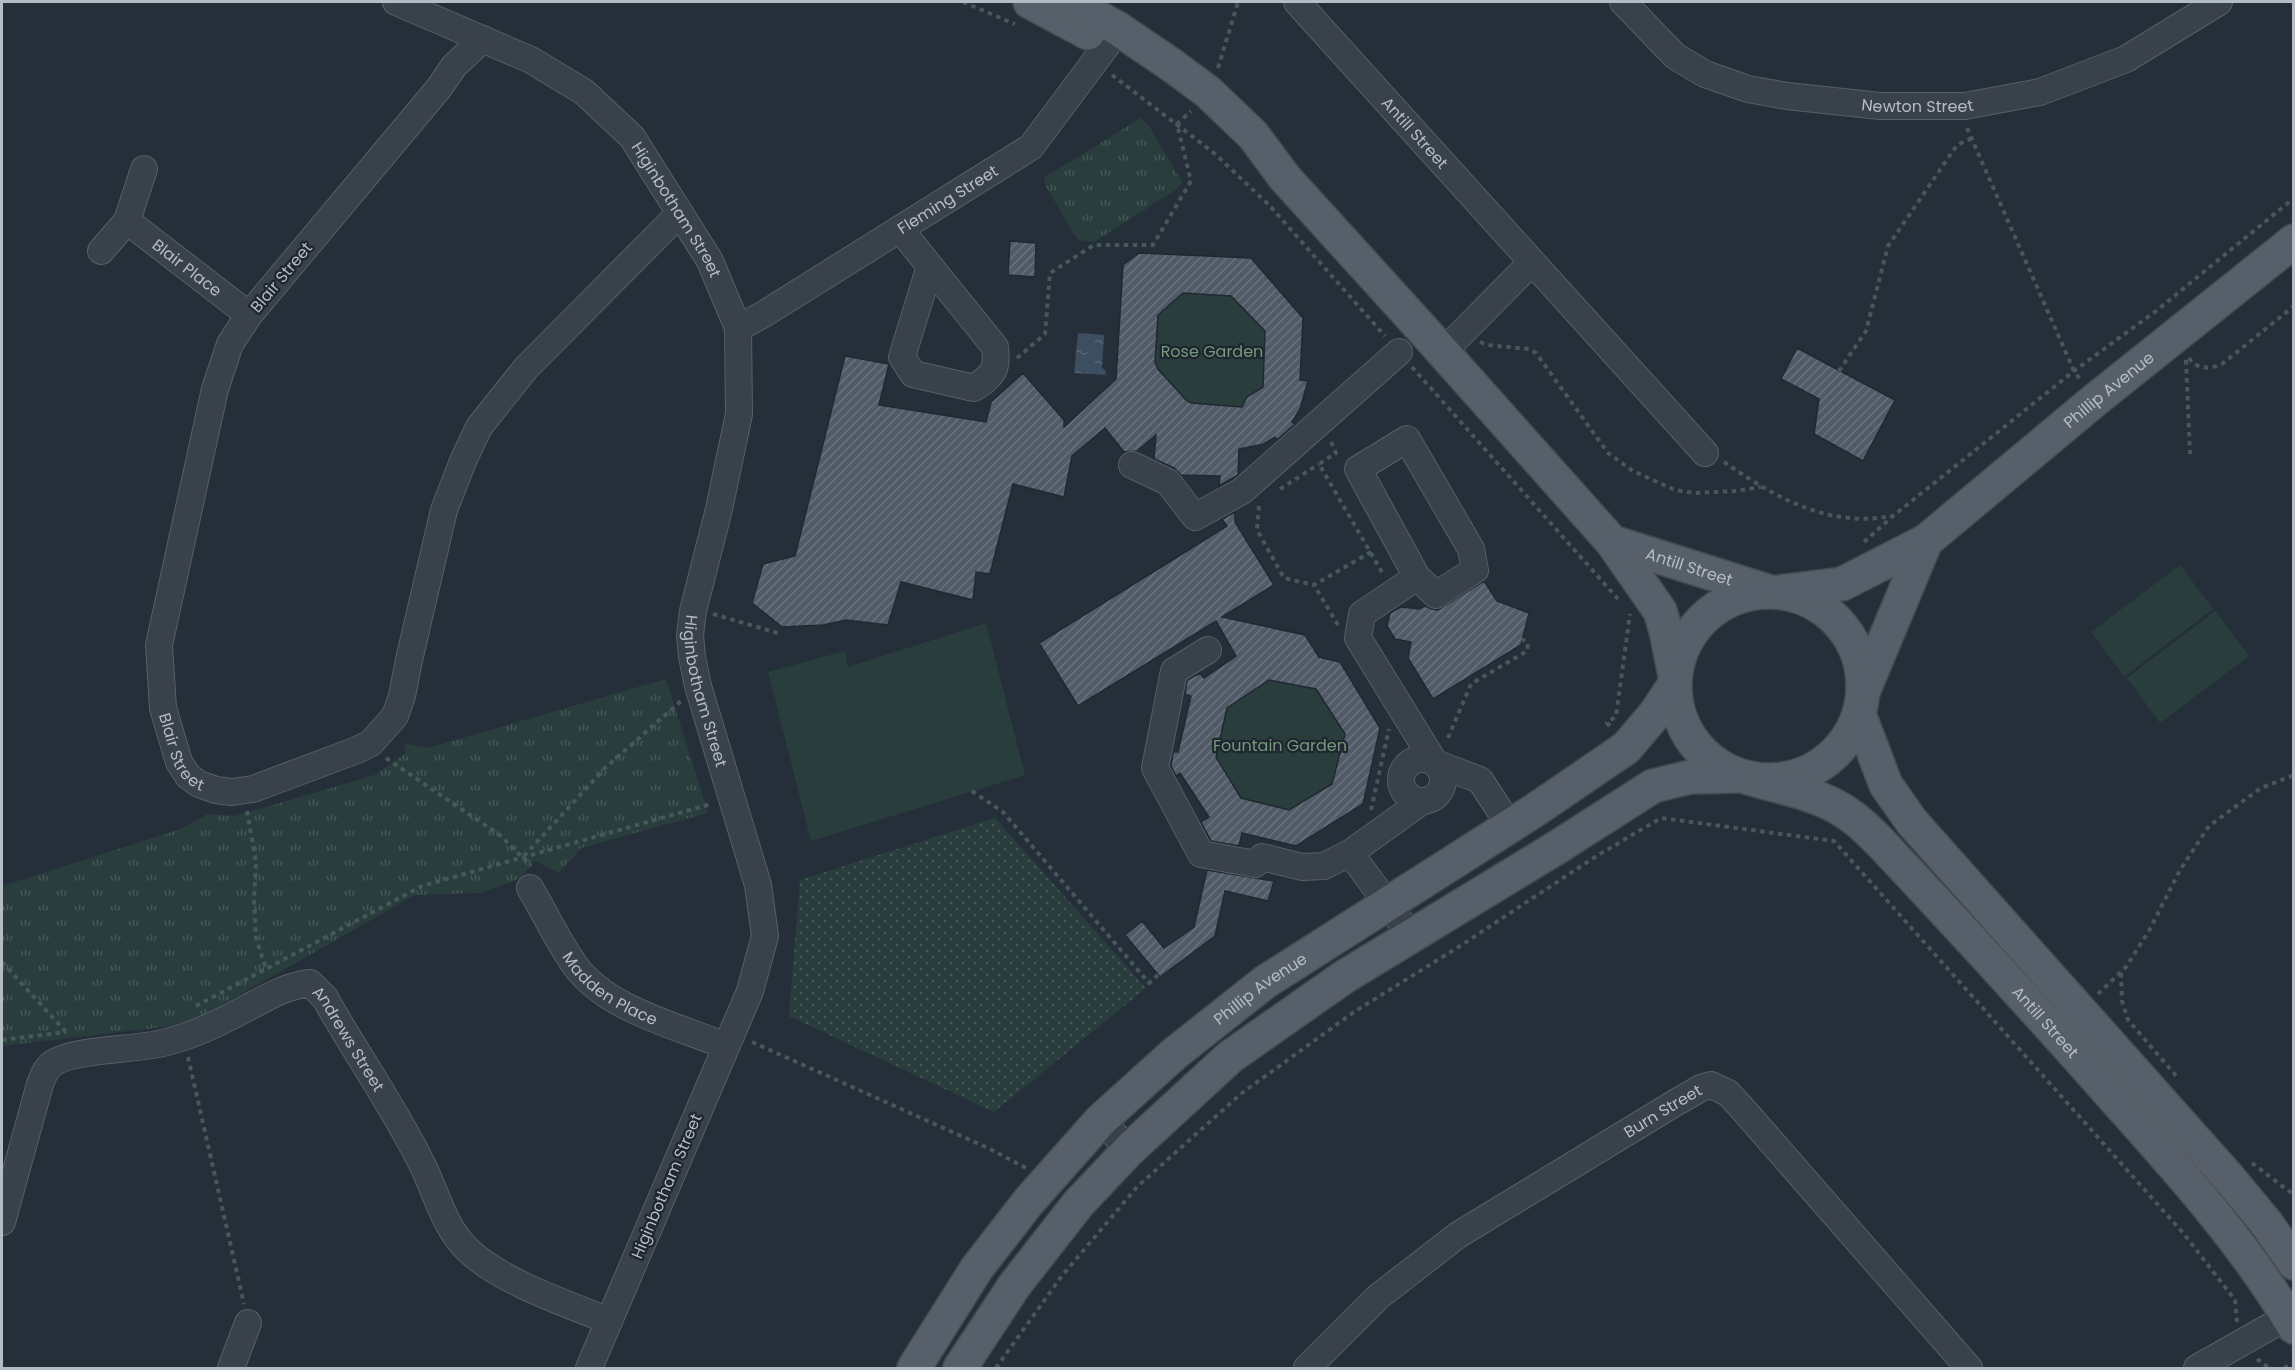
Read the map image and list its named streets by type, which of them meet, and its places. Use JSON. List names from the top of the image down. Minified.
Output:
{"streets":{"main road":["Antill Street","Phillip Avenue"],"street":["Newton Street","Fleming Street","Higinbotham Street","Blair Place","Blair Street","Madden Place","Andrews Street","Burn Street"]},"crossings":[["Antill Street","Fleming Street"],["Antill Street","Phillip Avenue"],["Fleming Street","Higinbotham Street"],["Higinbotham Street","Blair Street"],["Higinbotham Street","Madden Place"],["Higinbotham Street","Andrews Street"],["Blair Place","Blair Street"]],"parks":["Rose Garden","Fountain Garden"]}
